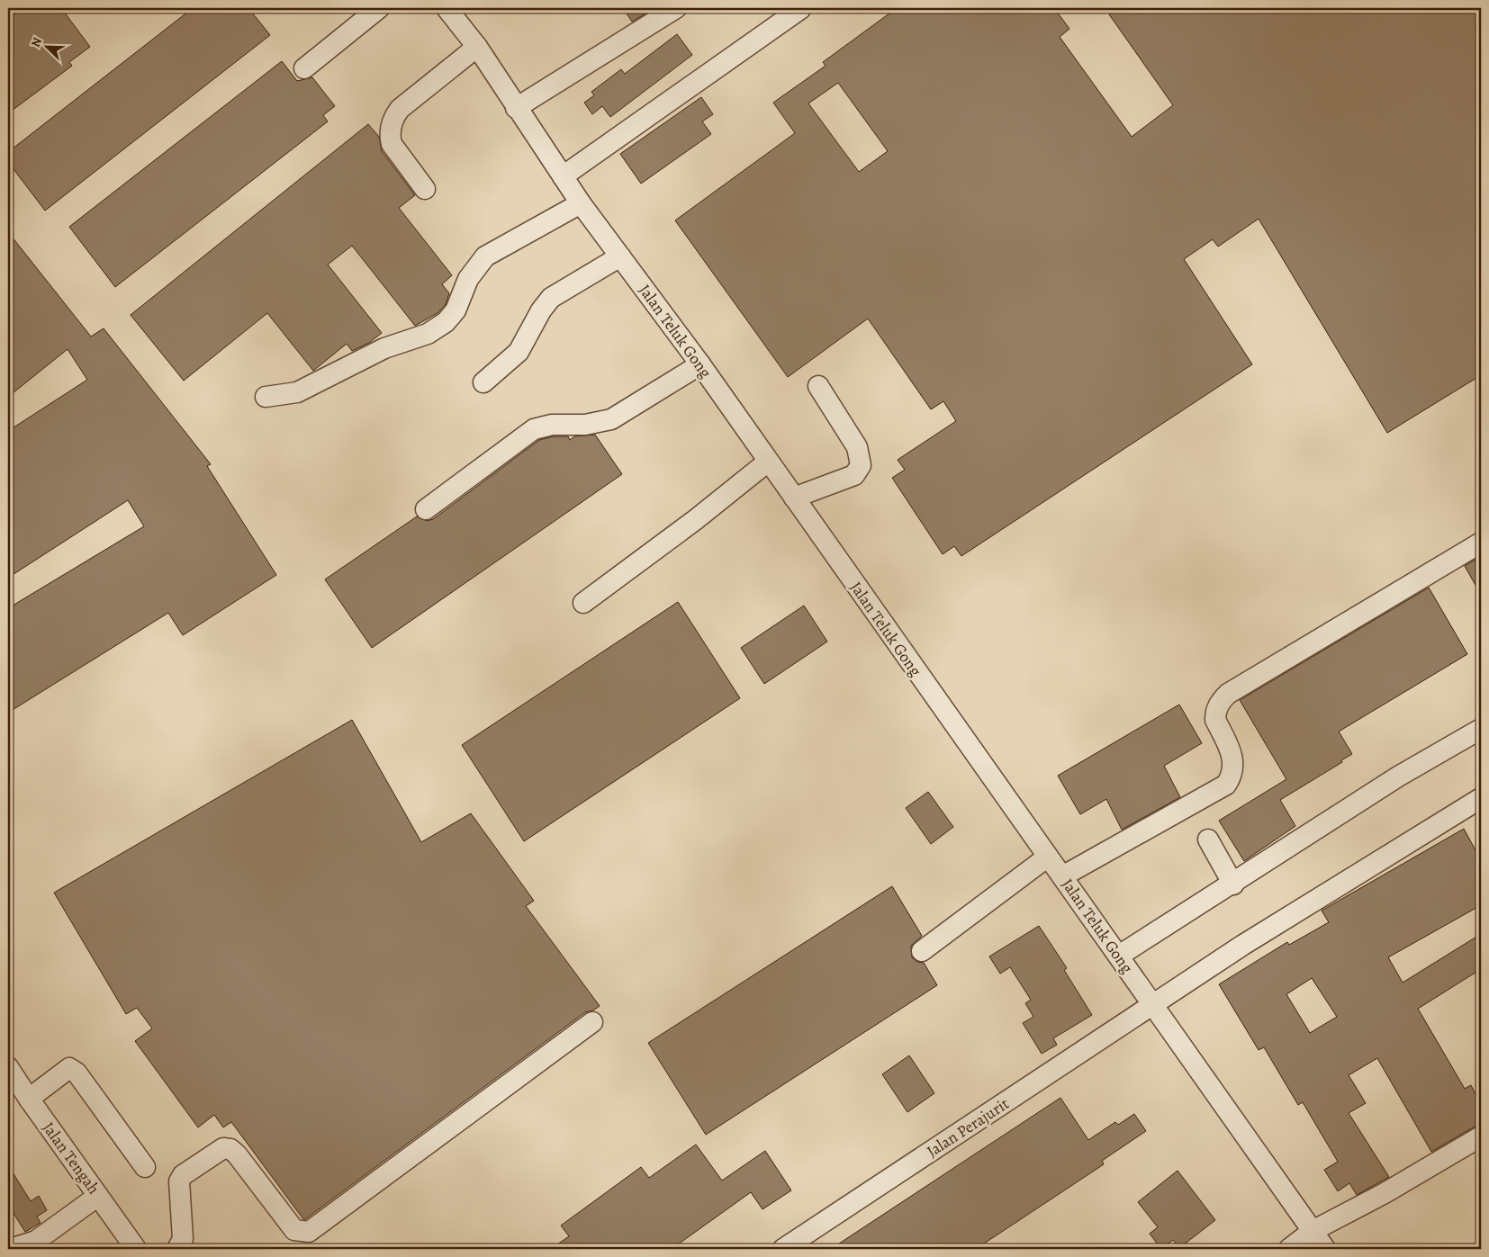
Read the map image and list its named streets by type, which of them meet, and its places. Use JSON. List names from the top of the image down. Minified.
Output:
{"streets":{"street":["Jalan Teluk Gong","Jalan Perajurit","Jalan Tengah"]},"crossings":[["Jalan Teluk Gong","Jalan Perajurit"]],"north":"top left"}
